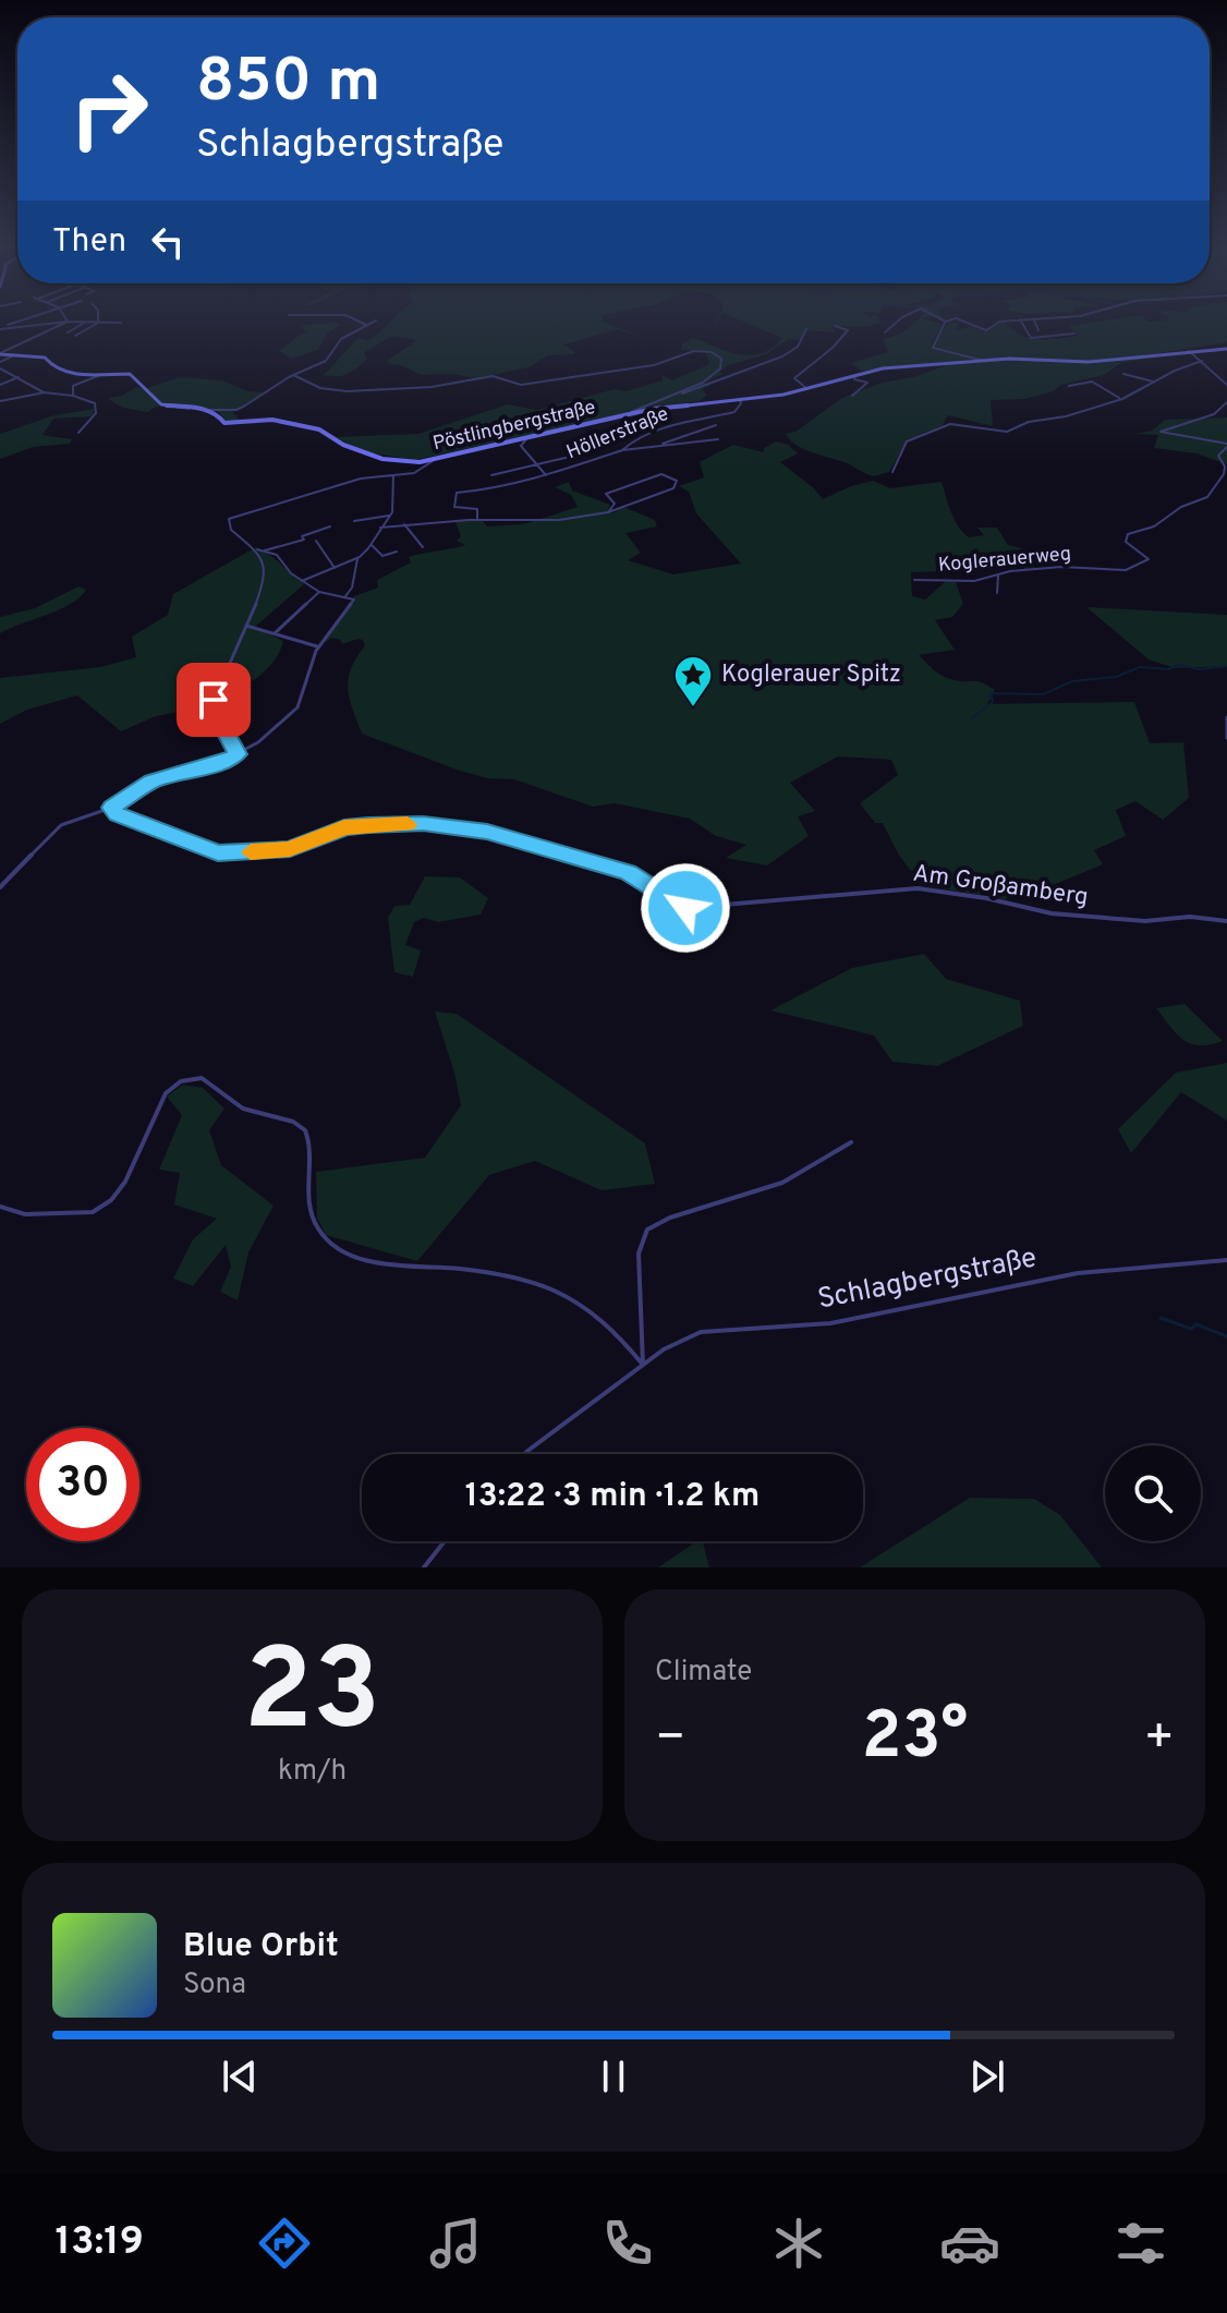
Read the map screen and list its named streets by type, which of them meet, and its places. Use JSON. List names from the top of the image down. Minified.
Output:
{"streets":{"main road":["Pöstlingbergstraße"],"street":["Höllerstraße","Koglerauerweg","Am Großamberg","Schlagbergstraße"]},"crossings":[["Pöstlingbergstraße","Höllerstraße"]],"places":{"place":["Koglerauer Spitz"]},"page":{"turn":["850 m","Schlagbergstraße"],"then":"Then","limit":"30","trip":"13:22 · 3 min · 1.2 km","tile":[["23","km/h"],"Climate"],"heat":["−","23°","+"],"song":["Blue Orbit","Sona"],"tabs":"13:19"}}
